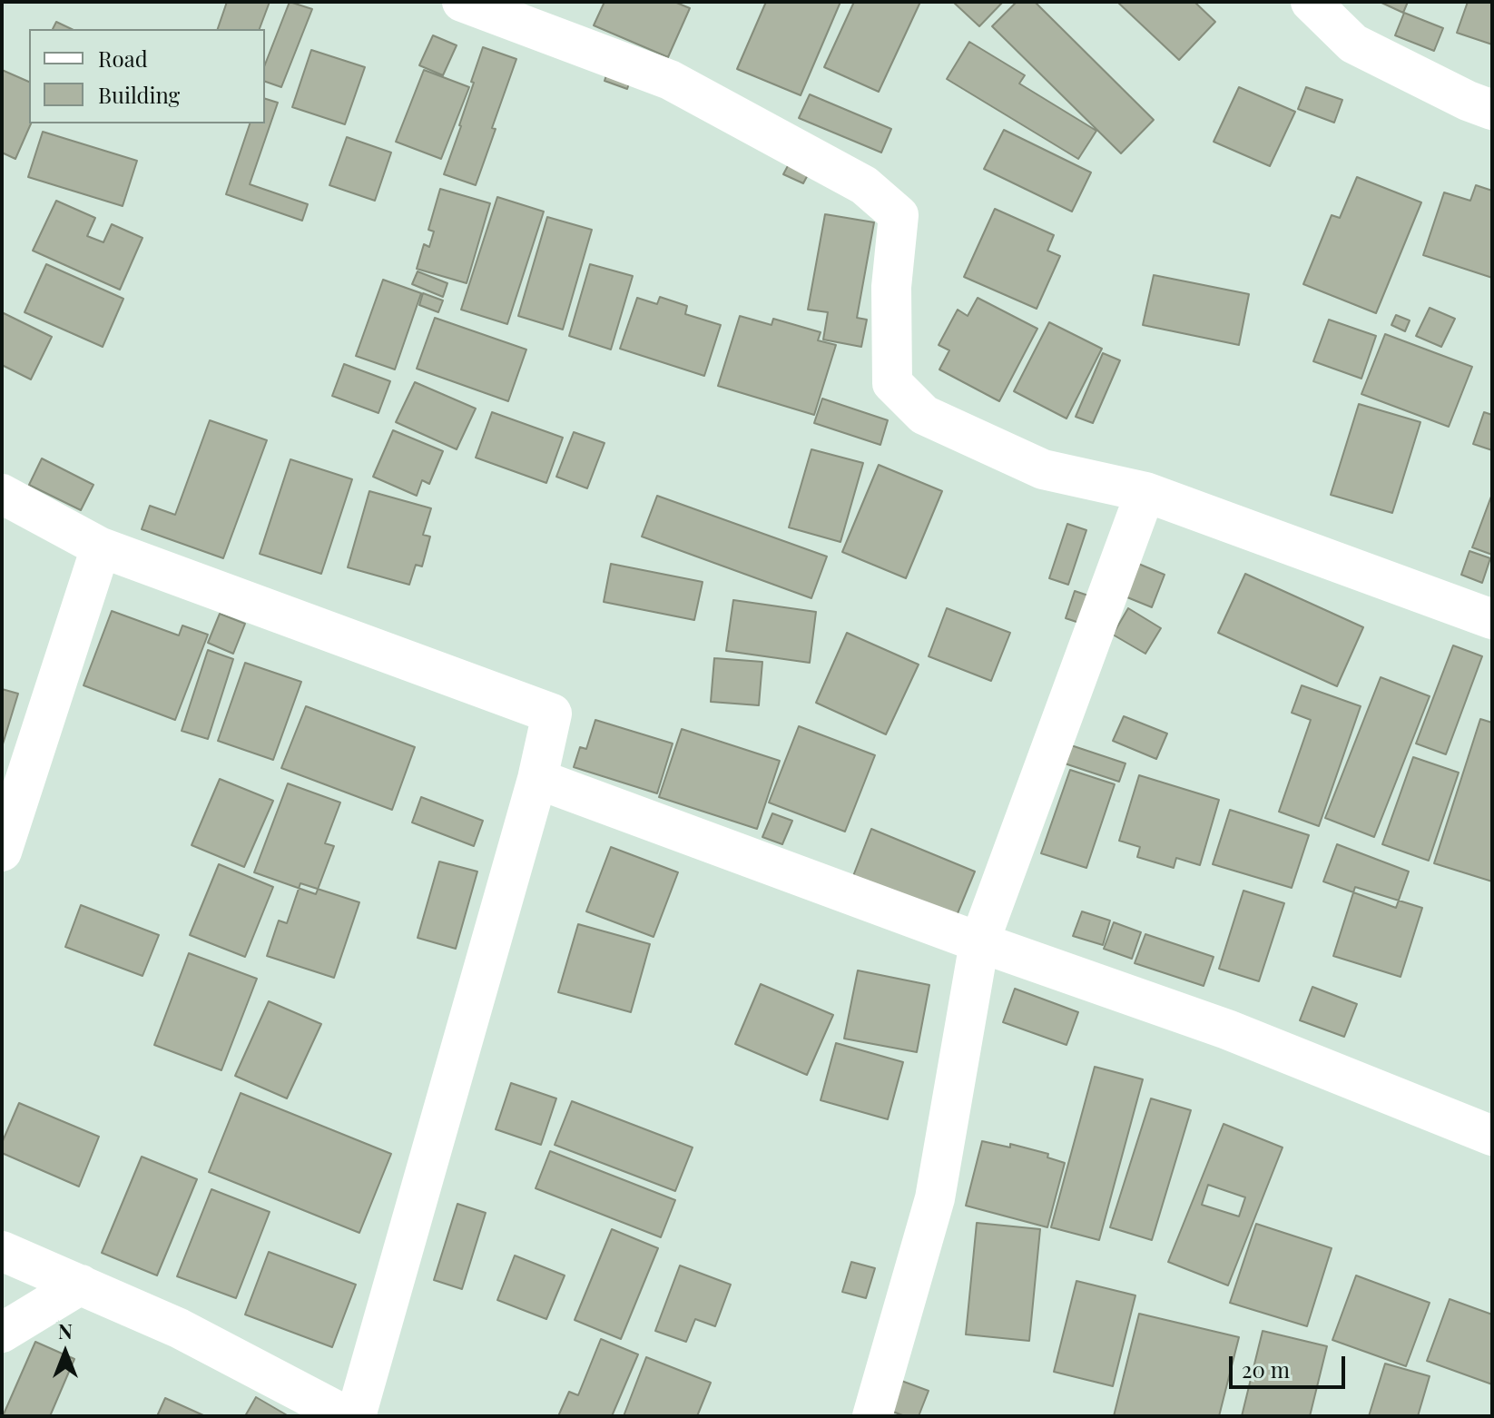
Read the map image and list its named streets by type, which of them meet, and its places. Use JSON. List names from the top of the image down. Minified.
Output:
{"legend":["Road","Building"],"scale_bar":"20 m","north":"top"}
